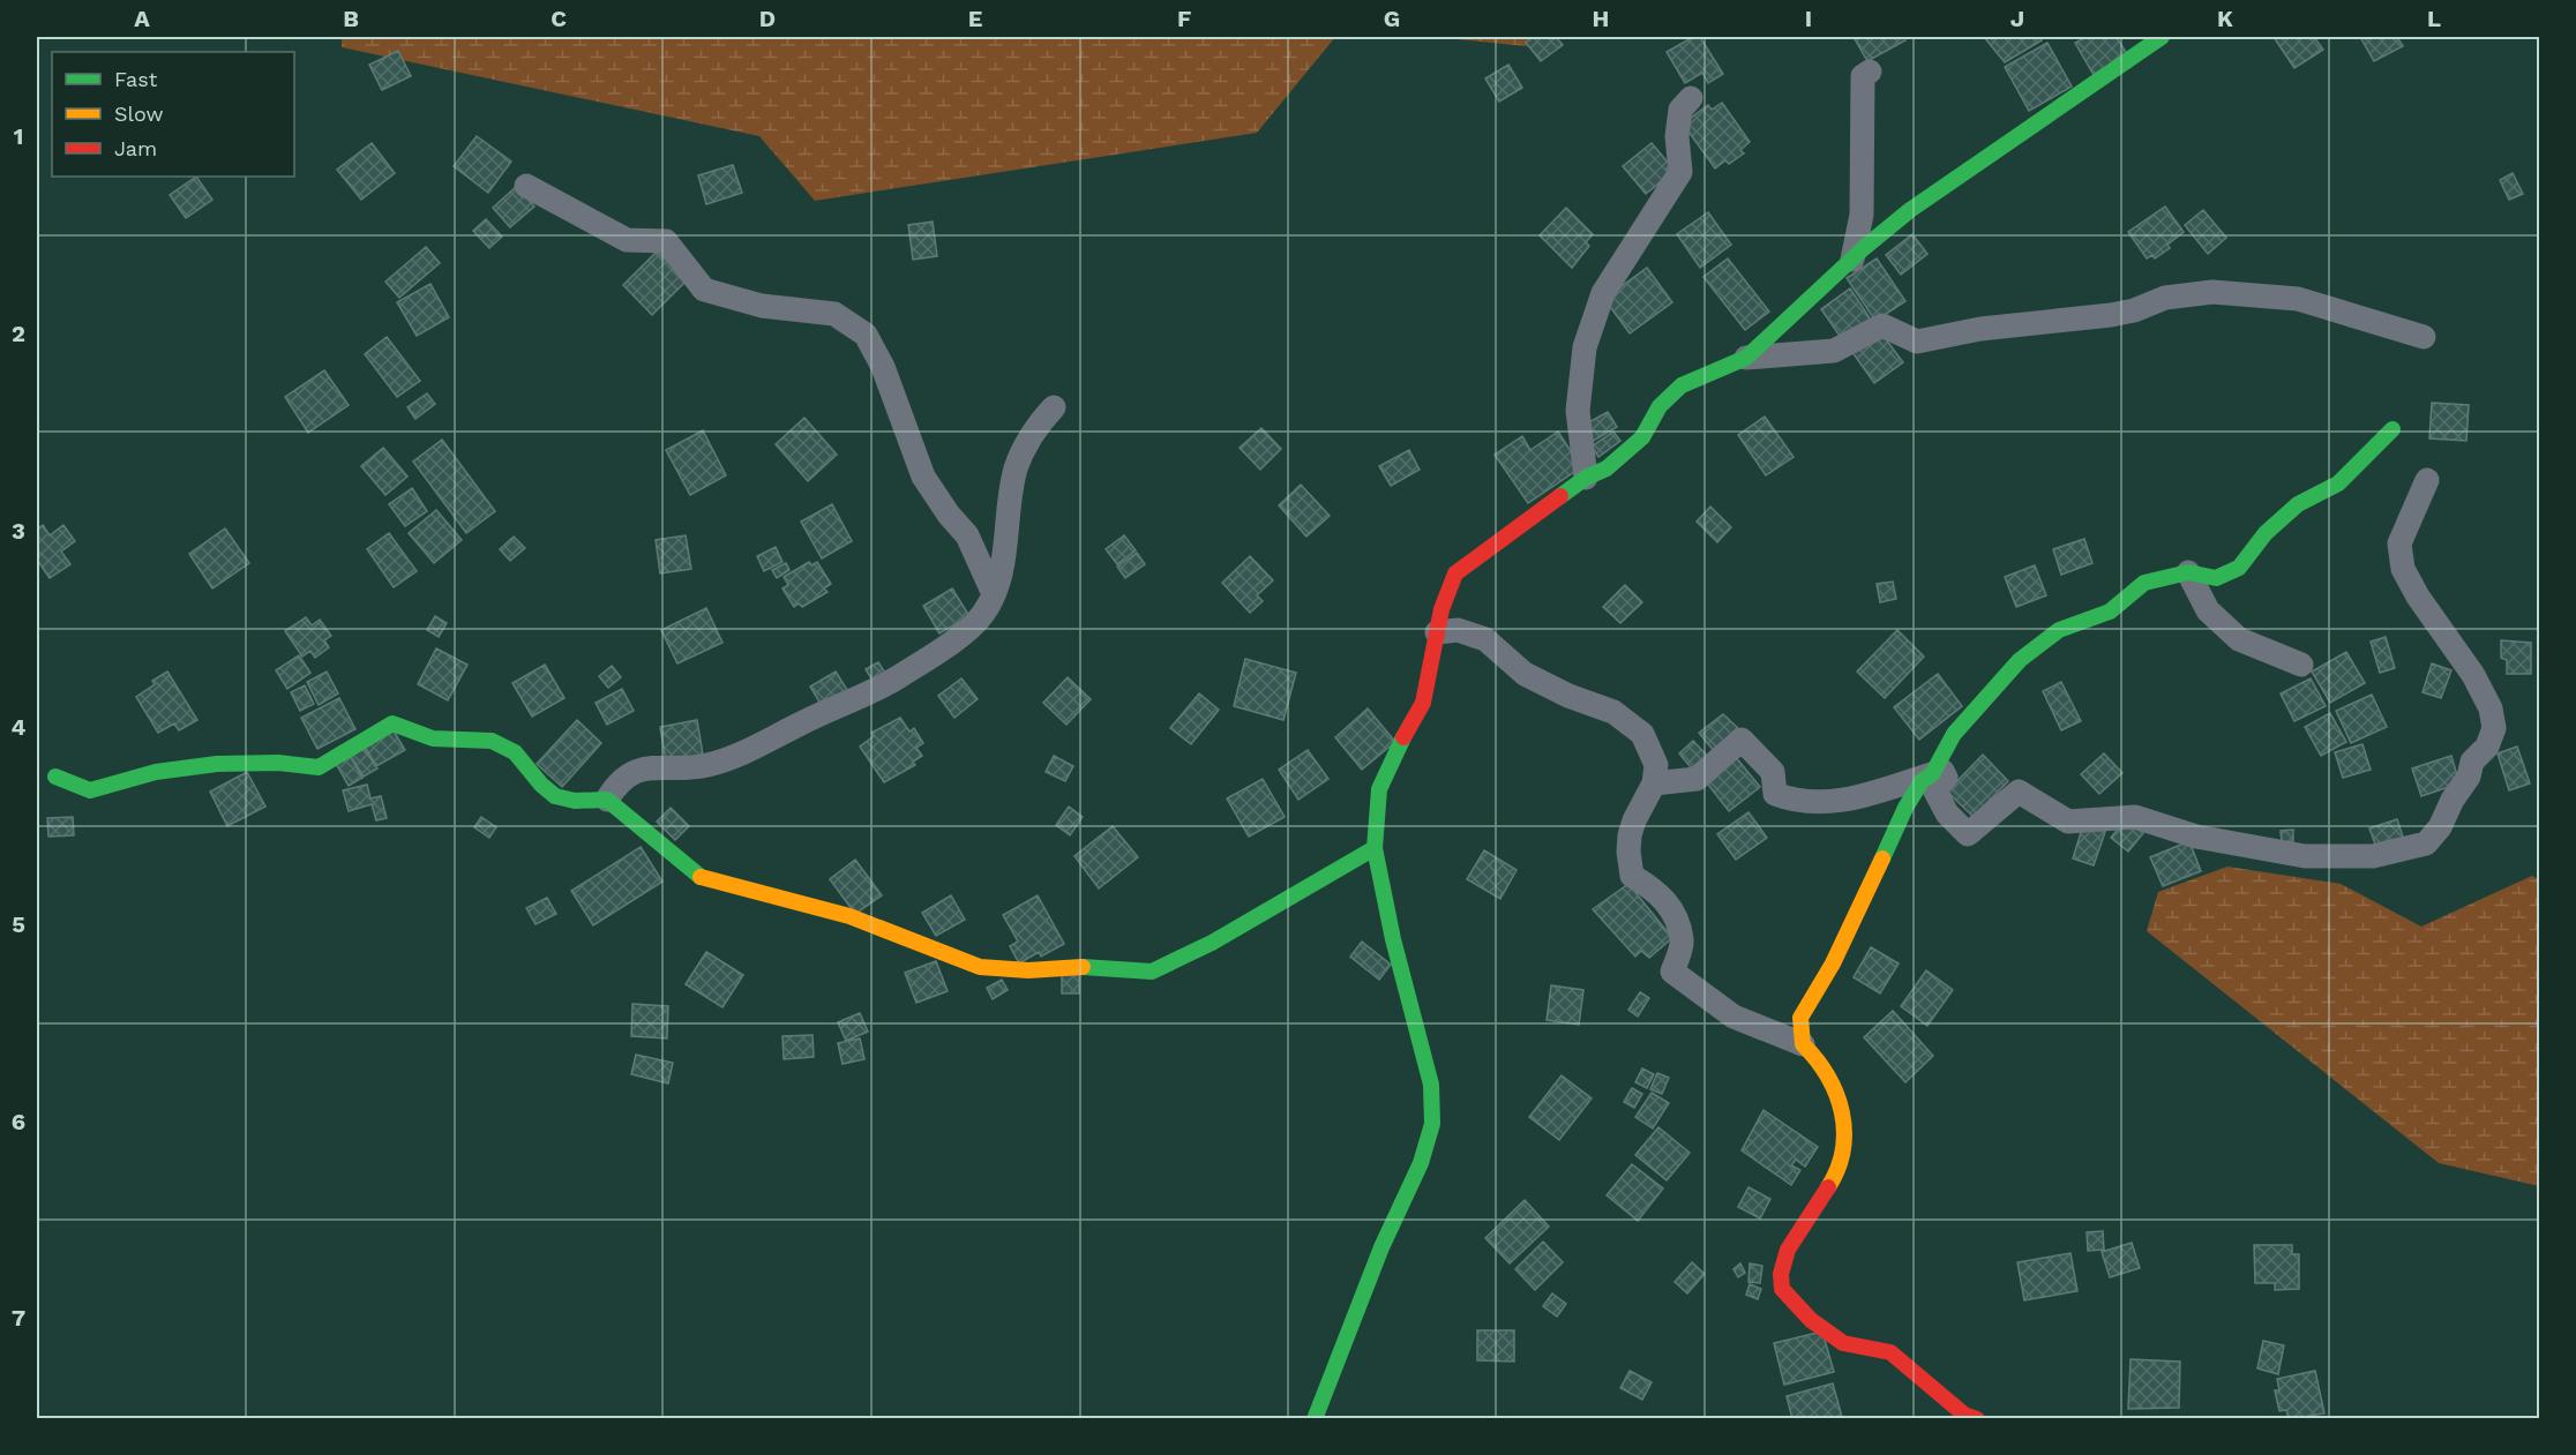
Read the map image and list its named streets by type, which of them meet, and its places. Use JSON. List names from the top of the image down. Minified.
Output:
{"legend":["Fast","Slow","Jam"],"grid":{"columns":["A","B","C","D","E","F","G","H","I","J","K","L"],"rows":["1","2","3","4","5","6","7"]}}
